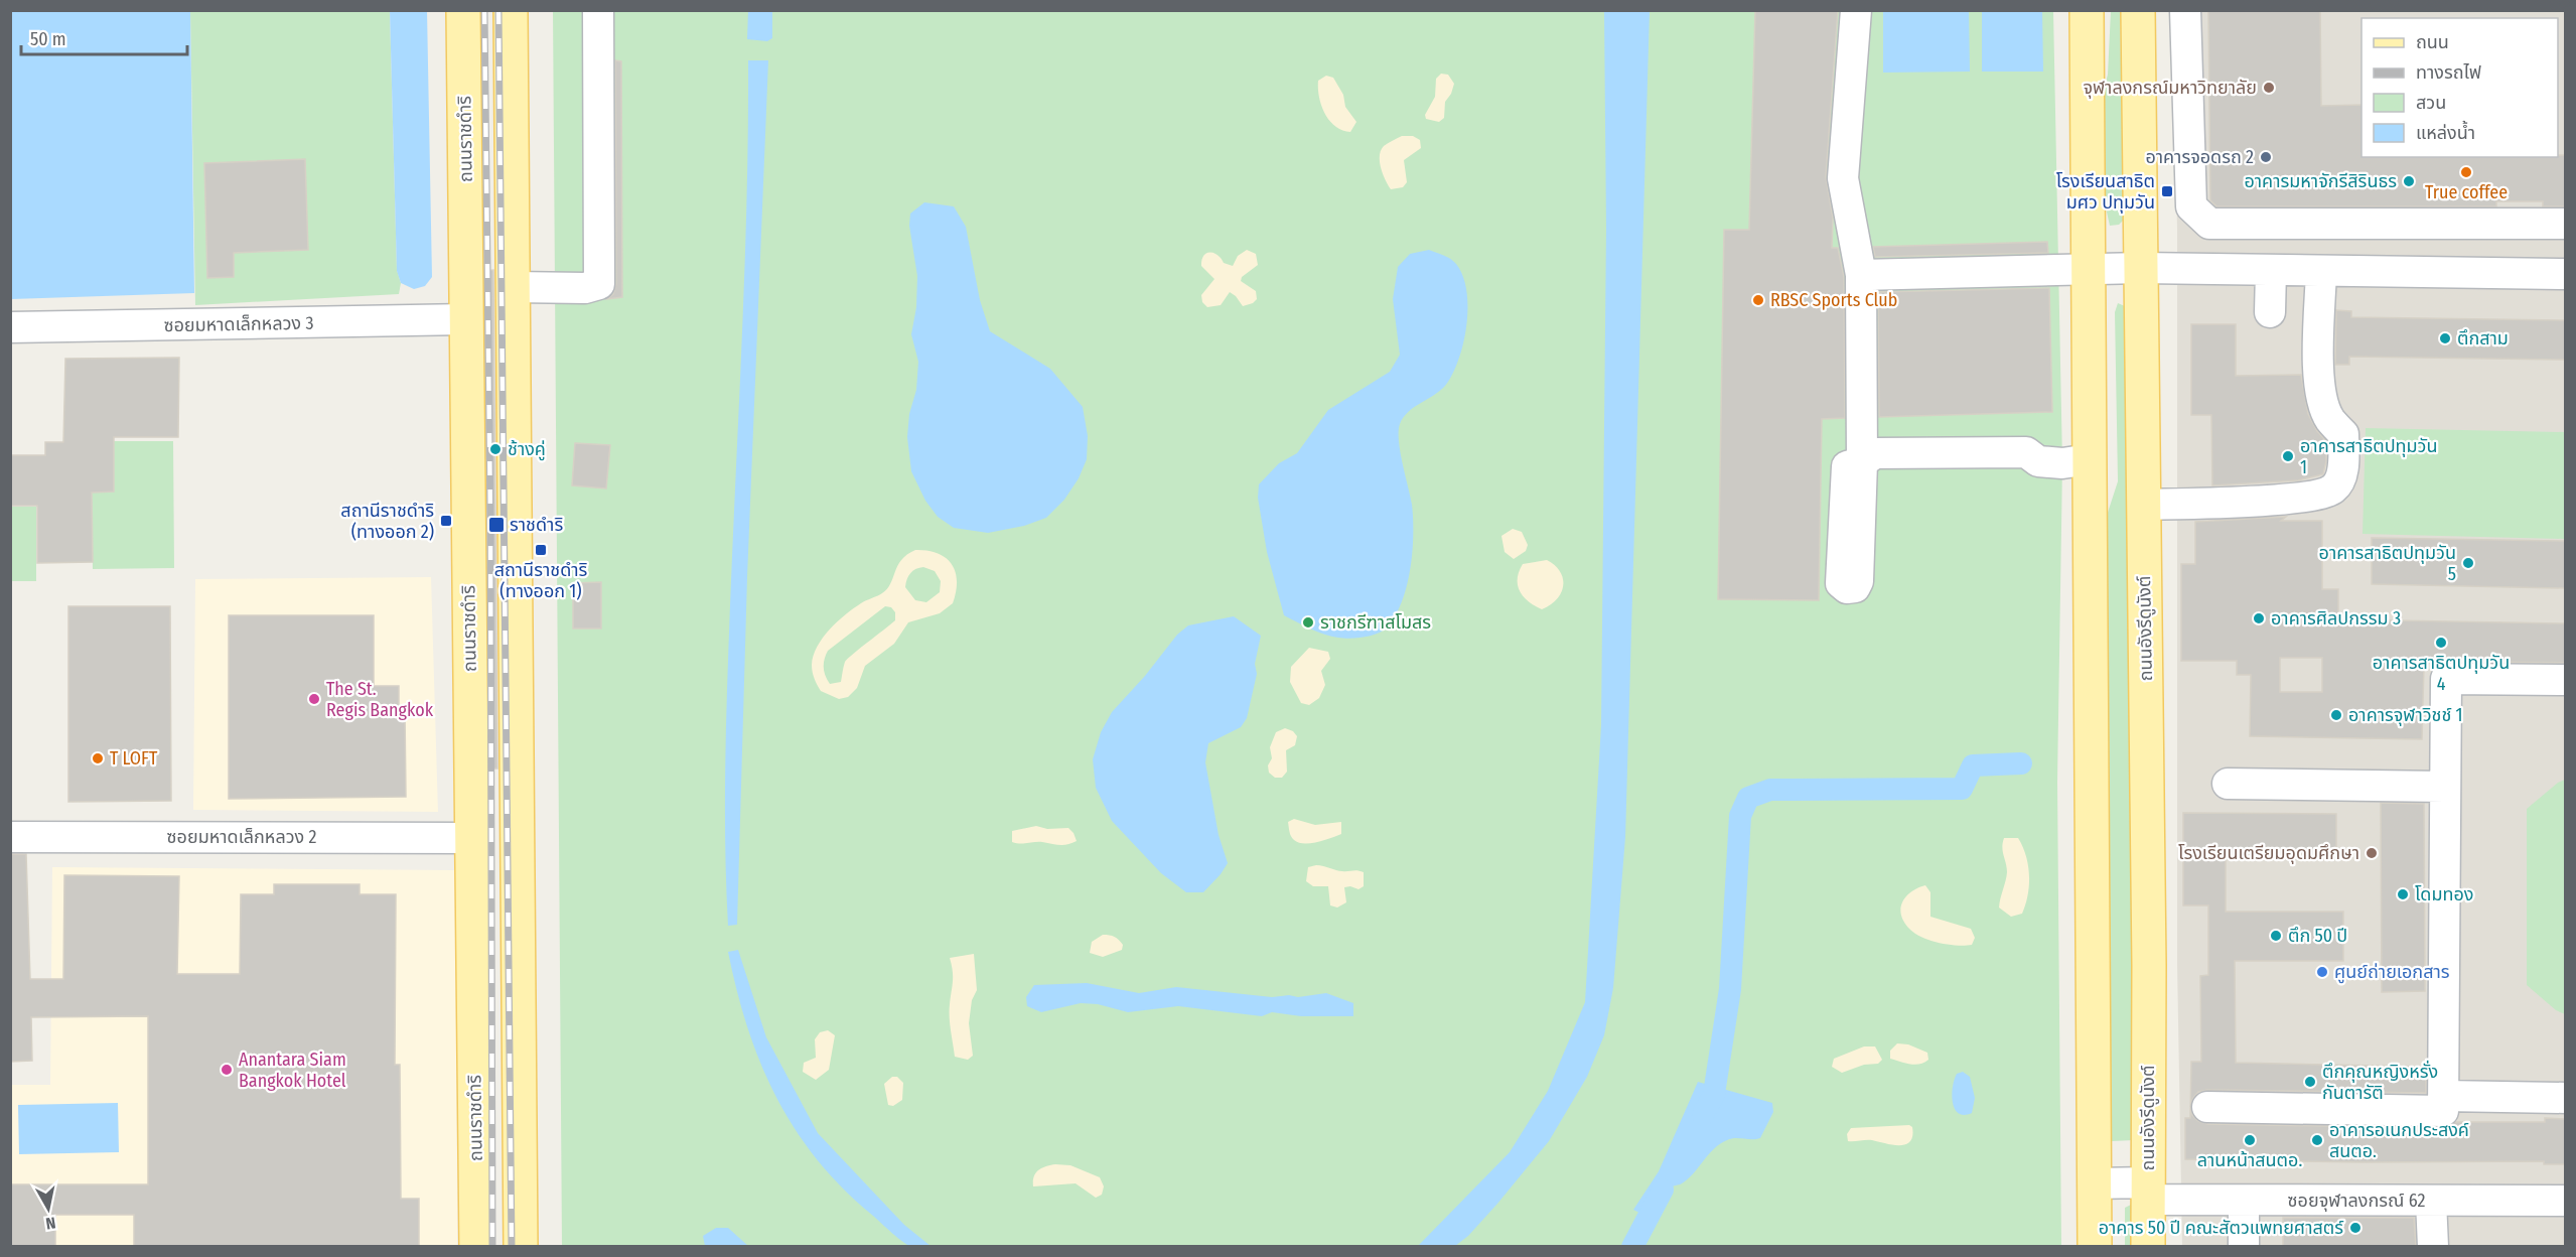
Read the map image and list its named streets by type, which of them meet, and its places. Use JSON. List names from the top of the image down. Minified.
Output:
{"streets":{"main road":["ถนนราชดำริ","ถนนอังรีดูนังต์"],"street":["ซอยมหาดเล็กหลวง 3","ซอยมหาดเล็กหลวง 2","ซอยจุฬาลงกรณ์ 62"]},"crossings":[["ถนนราชดำริ","ซอยมหาดเล็กหลวง 3"],["ถนนราชดำริ","ซอยมหาดเล็กหลวง 2"],["ถนนอังรีดูนังต์","ซอยจุฬาลงกรณ์ 62"]],"places":{"other":["จุฬาลงกรณ์มหาวิทยาลัย","อาคารจอดรถ 2","True coffee","อาคารมหาจักรีสิรินธร","RBSC Sports Club","ตึกสาม","ช้างคู่","อาคารสาธิตปทุมวัน 1","อาคารสาธิตปทุมวัน 5","อาคารศิลปกรรม 3","ราชกรีฑาสโมสร","อาคารสาธิตปทุมวัน 4","The St. Regis Bangkok","อาคารจุฬาวิชช์ 1","T LOFT","โรงเรียนเตรียมอุดมศึกษา","โดมทอง","ตึก 50 ปี","ศูนย์ถ่ายเอกสาร","Anantara Siam Bangkok Hotel","ตึกคุณหญิงหรั่ง กันตารัติ","ลานหน้าสนตอ.","อาคารอเนกประสงค์ สนตอ.","อาคาร 50 ปี คณะสัตวแพทยศาสตร์"],"transit":["โรงเรียนสาธิต มศว ปทุมวัน","สถานีราชดำริ (ทางออก 2)","ราชดำริ","สถานีราชดำริ (ทางออก 1)"]},"legend":["ถนน","ทางรถไฟ","สวน","แหล่งน้ำ"],"scale_bar":"50 m","north":"bottom"}
